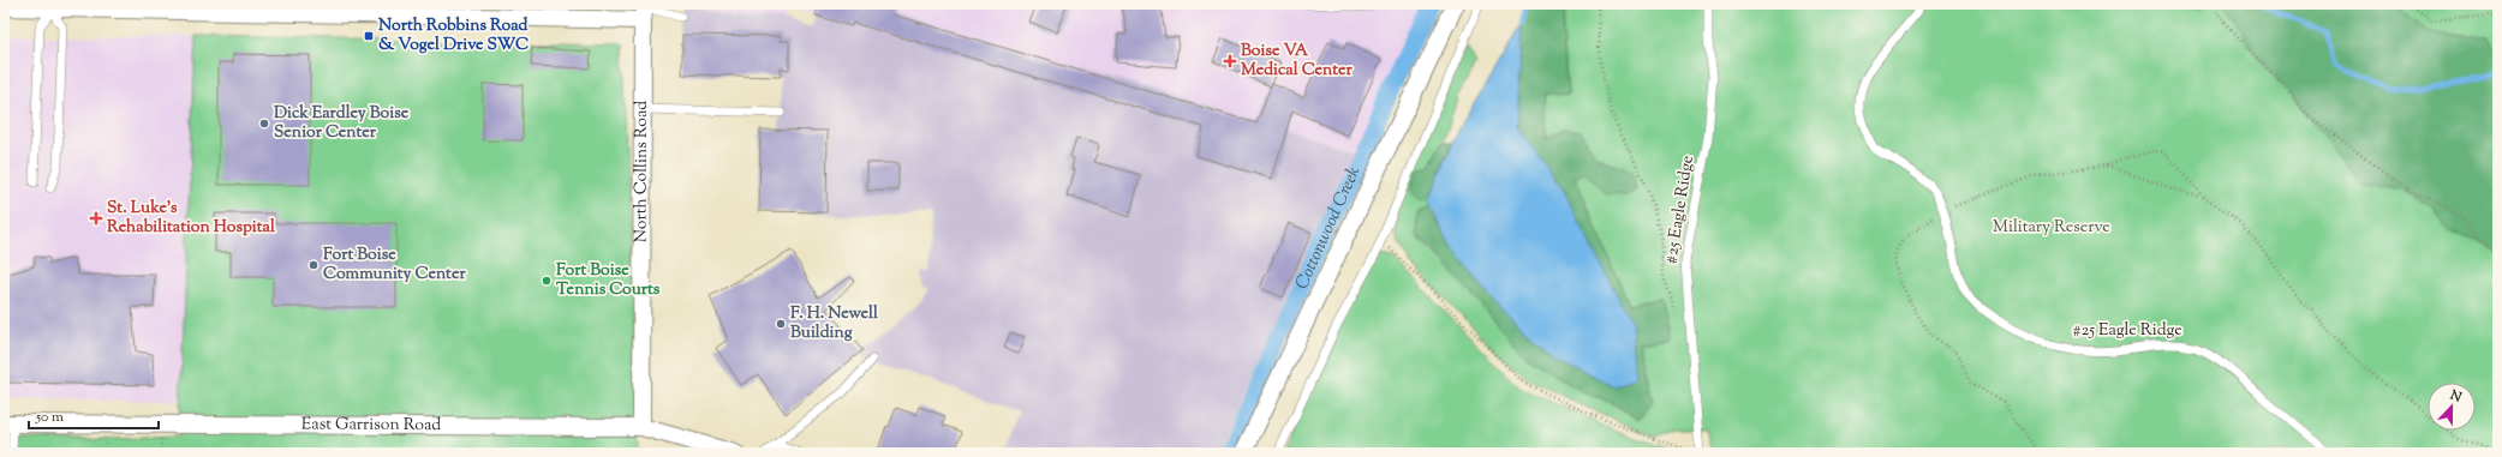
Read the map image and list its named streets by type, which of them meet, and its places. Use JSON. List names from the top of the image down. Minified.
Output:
{"streets":{"street":["North Collins Road","East Garrison Road"],"lane":["#25 Eagle Ridge"]},"crossings":[["North Collins Road","East Garrison Road"]],"water":["Cottonwood Creek"],"parks":["Military Reserve"],"places":{"transit":["North Robbins Road & Vogel Drive SWC"],"health":["Boise VA Medical Center","St. Luke’s Rehabilitation Hospital"],"other":["Dick Eardley Boise Senior Center","Fort Boise Community Center","Fort Boise Tennis Courts","F. H. Newell Building"]},"scale_bar":"50 m","north":"top"}
